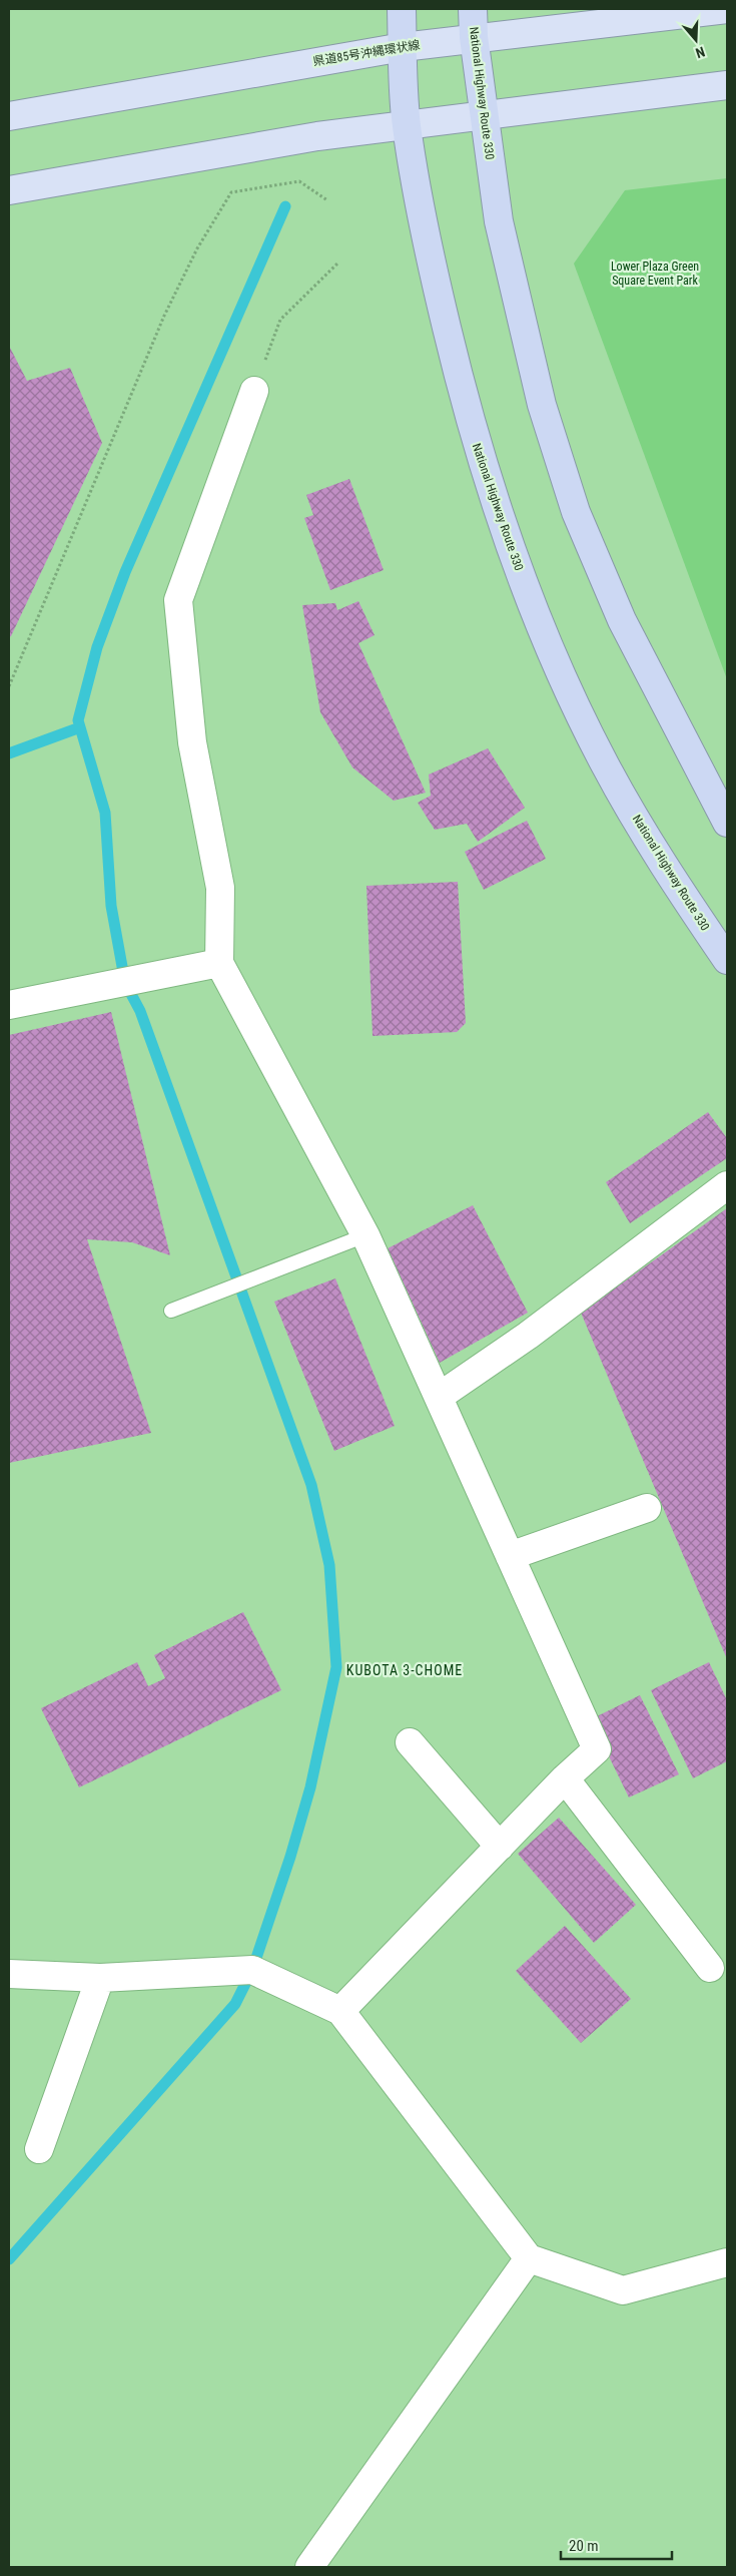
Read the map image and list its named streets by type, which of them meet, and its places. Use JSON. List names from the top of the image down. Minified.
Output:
{"streets":{"highway":["National Highway Route 330"],"main road":["県道85号沖縄環状線"]},"crossings":[["県道85号沖縄環状線","National Highway Route 330"]],"districts":["KUBOTA 3-CHOME"],"parks":["Lower Plaza Green Square Event Park"],"scale_bar":"20 m","north":"bottom"}
